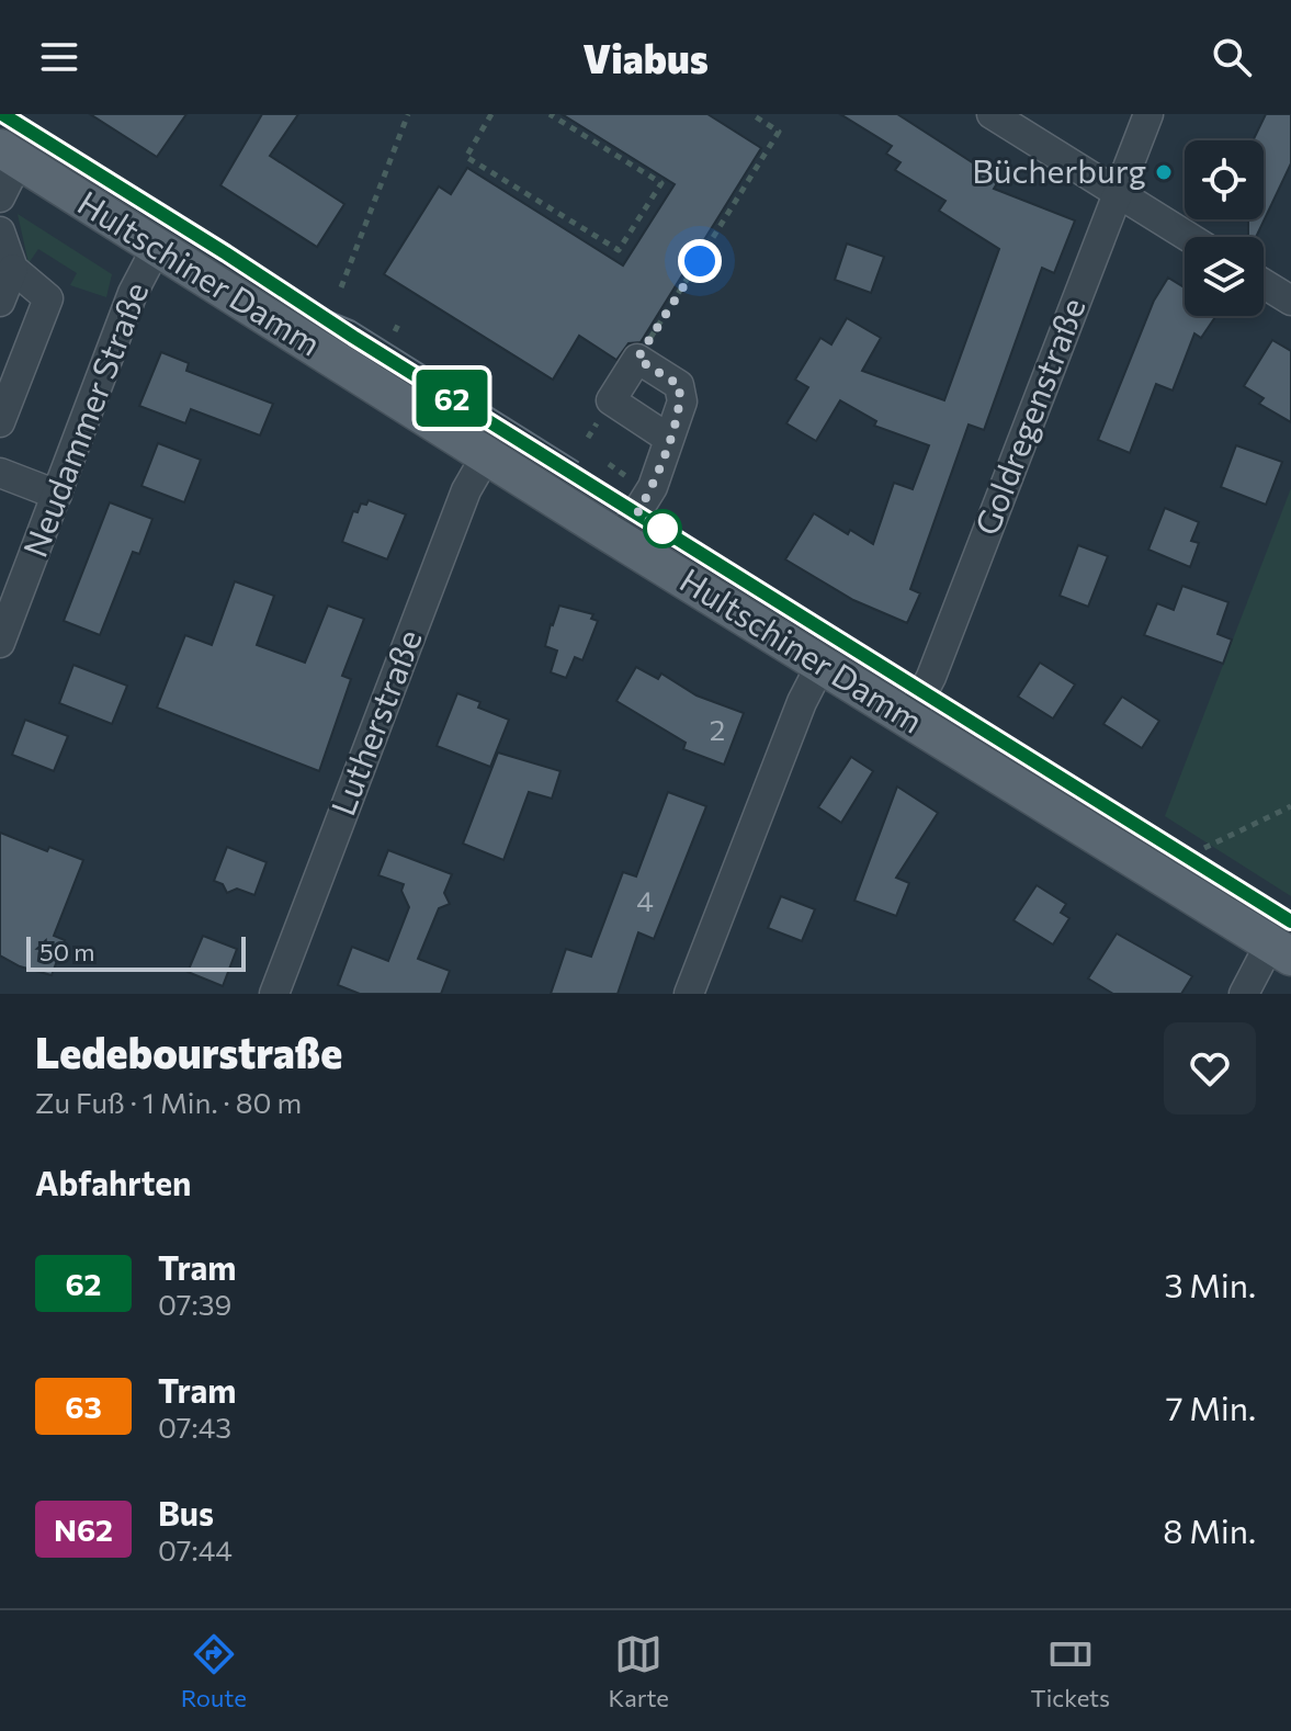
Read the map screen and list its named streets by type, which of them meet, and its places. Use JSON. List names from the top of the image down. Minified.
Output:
{"streets":{"main road":["Hultschiner Damm"],"street":["Goldregenstraße","Neudammer Straße","Lutherstraße"]},"crossings":[["Hultschiner Damm","Goldregenstraße"],["Hultschiner Damm","Neudammer Straße"],["Hultschiner Damm","Lutherstraße"]],"places":["Bücherburg"],"lines":["tram line 62"],"house_numbers":["2","4"],"scale_bar":"50 m","page":{"header":"Viabus","on_map":"62","scale":"50 m","heading":[["Ledebourstraße","Zu Fuß · 1 Min. · 80 m"],"Abfahrten"],"list":[{"mark":"62","name":"Tram","note":"07:39","value":"3 Min."},{"mark":"63","name":"Tram","note":"07:43","value":"7 Min."},{"mark":"N62","name":"Bus","note":"07:44","value":"8 Min."}],"tabs":["Route","Karte","Tickets"]}}
